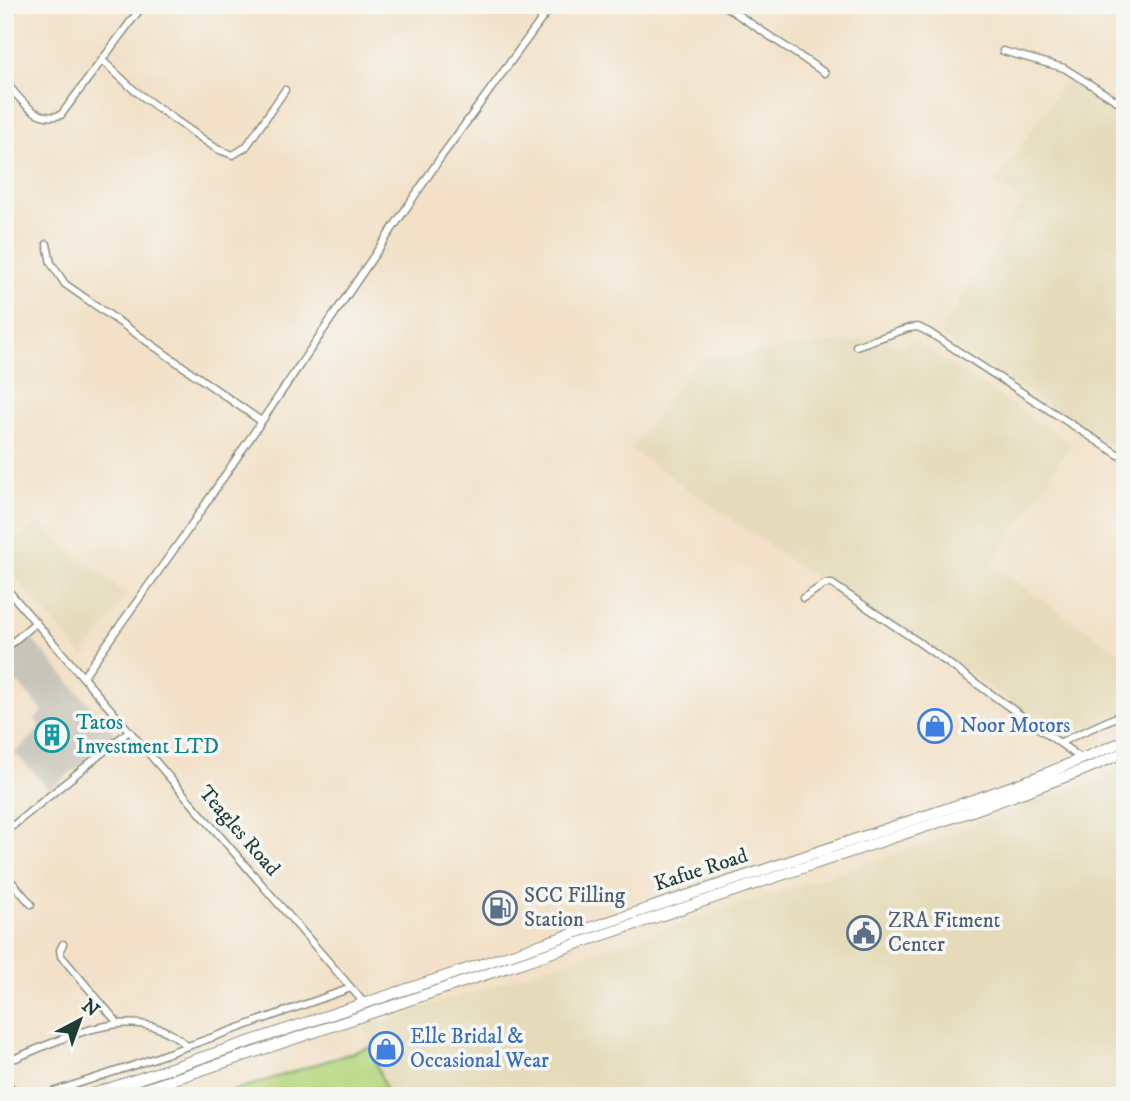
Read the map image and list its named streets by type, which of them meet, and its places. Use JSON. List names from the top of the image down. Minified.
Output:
{"streets":{"main road":["Kafue Road"],"street":["Teagles Road"]},"crossings":[["Teagles Road","Kafue Road"]],"places":{"shop":["Noor Motors","Elle Bridal & Occasional Wear"],"building":["Tatos Investment LTD"],"fuel station":["SCC Filling Station"],"public building":["ZRA Fitment Center"]},"north":"top right"}
